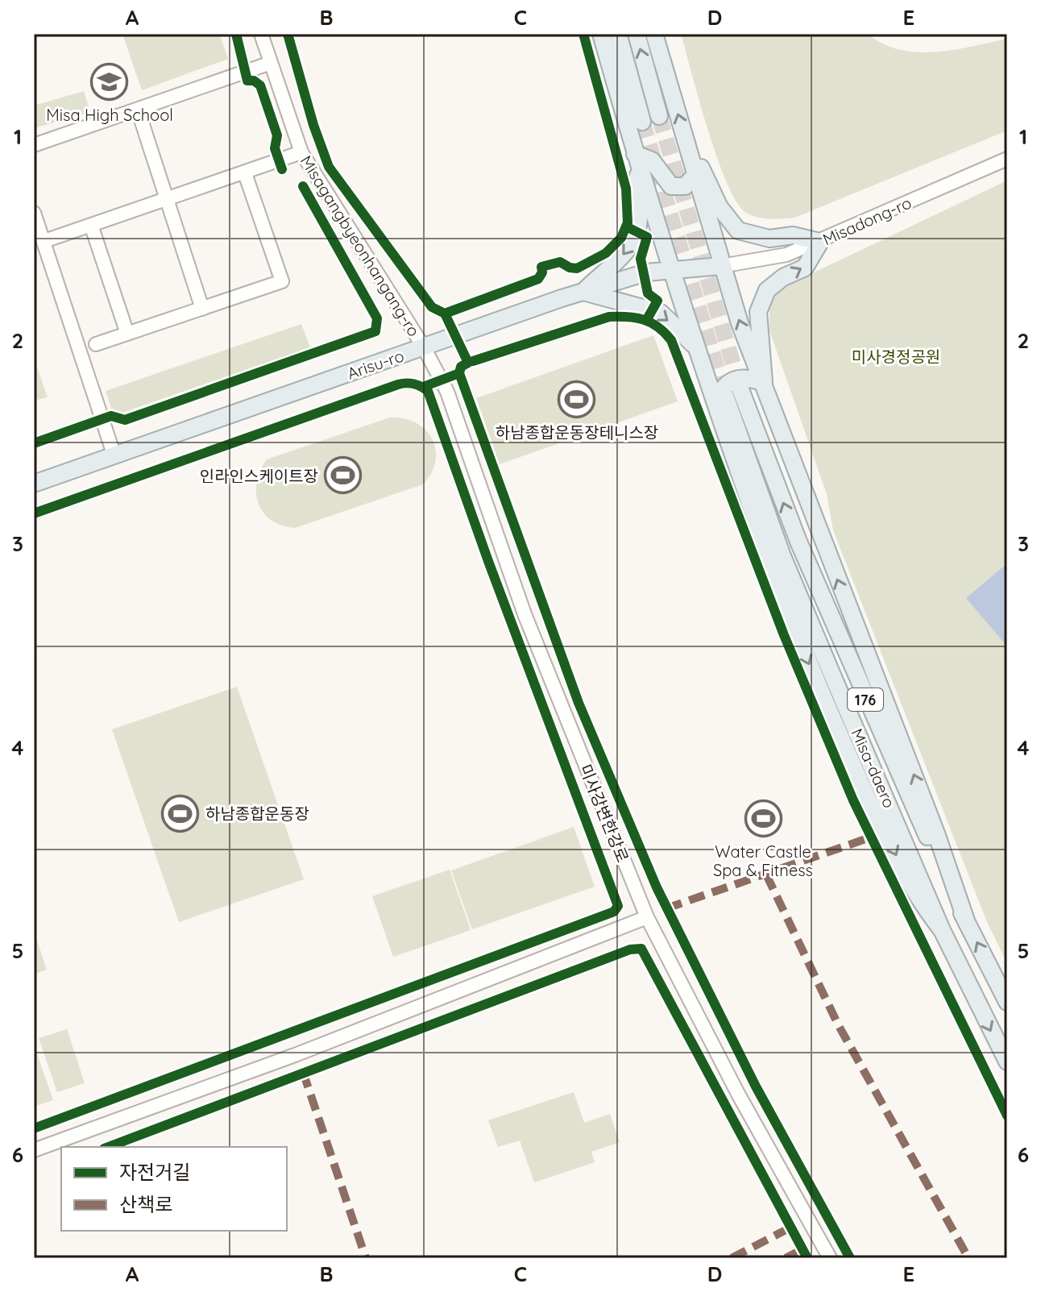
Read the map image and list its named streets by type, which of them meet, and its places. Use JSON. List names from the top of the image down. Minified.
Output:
{"streets":{"main road":["Arisu-ro","176","Misa-daero"],"street":["Misadong-ro","Misagangbyeonhangang-ro","미사강변한강로"]},"crossings":[["Misadong-ro","Arisu-ro"],["Misagangbyeonhangang-ro","Arisu-ro"],["Misagangbyeonhangang-ro","미사강변한강로"],["Arisu-ro","미사강변한강로"]],"parks":["미사경정공원"],"places":{"school or university":["Misa High School"],"sports":["하남종합운동장테니스장","인라인스케이트장","하남종합운동장","Water Castle Spa & Fitness"]},"legend":["자전거길","산책로"],"grid":{"columns":["A","B","C","D","E"],"rows":["1","2","3","4","5","6"]}}
